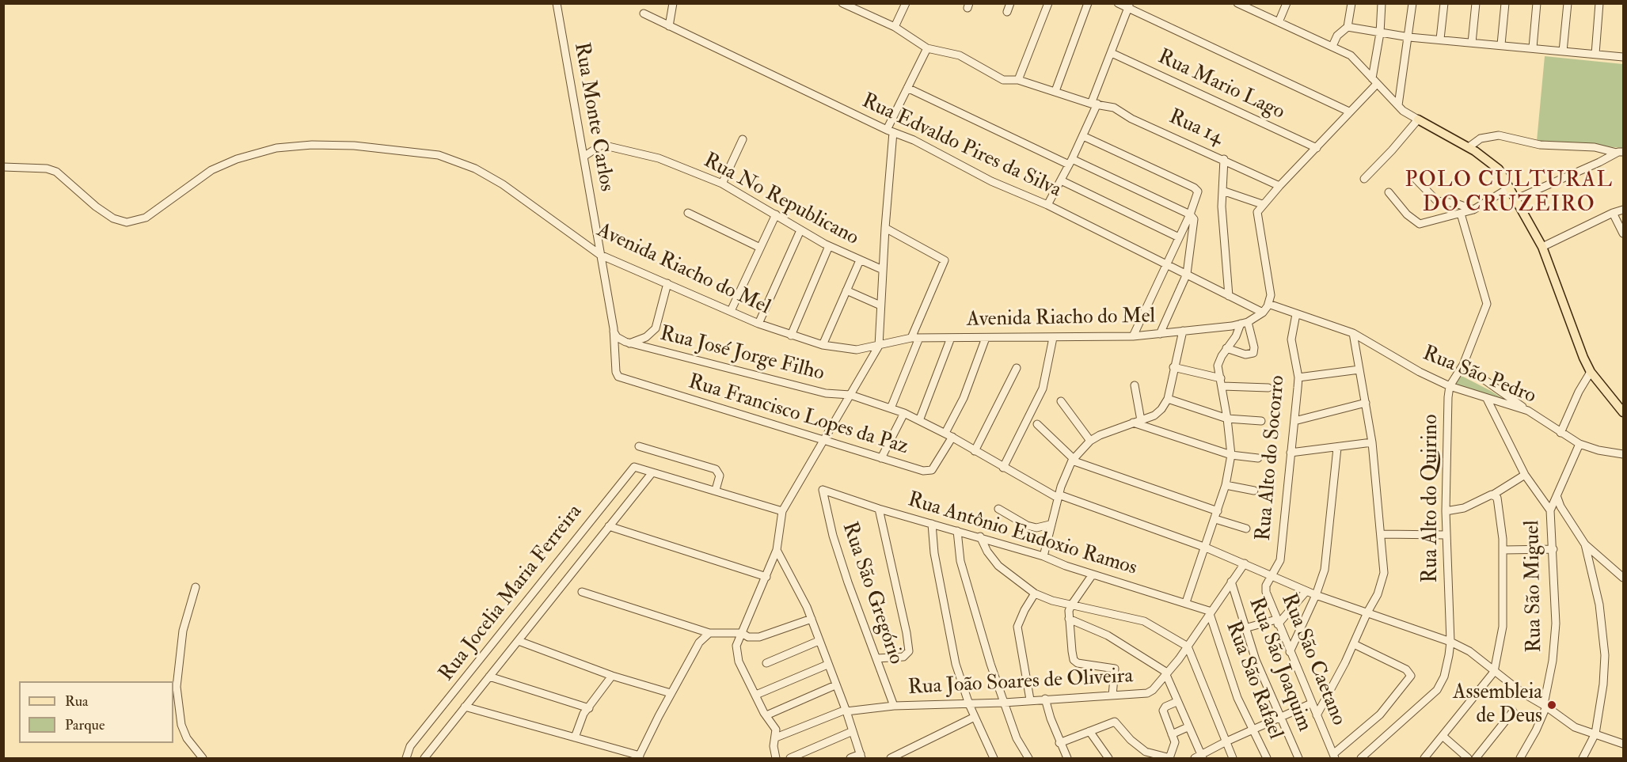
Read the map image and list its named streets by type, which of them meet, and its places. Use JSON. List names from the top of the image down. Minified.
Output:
{"streets":{"street":["Rua Mario Lago","Rua Monte Carlos","Rua 14","Rua Edvaldo Pires da Silva","Rua No Republicano","Avenida Riacho do Mel","Rua José Jorge Filho","Rua São Pedro","Rua Francisco Lopes da Paz","Rua Alto do Socorro","Rua Alto do Quirino","Rua Antônio Eudoxio Ramos","Rua São Miguel","Rua Jocelia Maria Ferreira","Rua São Gregório","Rua São Caetano","Rua São Joaquim","Rua São Rafael","Rua João Soares de Oliveira"]},"crossings":[["Rua Monte Carlos","Rua No Republicano"],["Rua Monte Carlos","Avenida Riacho do Mel"],["Rua Monte Carlos","Rua José Jorge Filho"],["Rua Monte Carlos","Rua Francisco Lopes da Paz"],["Rua Edvaldo Pires da Silva","Avenida Riacho do Mel"],["Rua José Jorge Filho","Rua Francisco Lopes da Paz"],["Rua José Jorge Filho","Rua Alto do Socorro"],["Rua José Jorge Filho","Rua Alto do Quirino"],["Rua José Jorge Filho","Rua São Miguel"],["Rua José Jorge Filho","Rua São Caetano"],["Rua José Jorge Filho","Rua João Soares de Oliveira"],["Rua São Pedro","Rua Alto do Socorro"],["Rua São Pedro","Rua Alto do Quirino"],["Rua São Pedro","Rua São Miguel"],["Rua Alto do Socorro","Rua São Caetano"],["Rua Antônio Eudoxio Ramos","Rua São Gregório"],["Rua Antônio Eudoxio Ramos","Rua São Rafael"],["Rua Antônio Eudoxio Ramos","Rua João Soares de Oliveira"],["Rua São Gregório","Rua João Soares de Oliveira"],["Rua São Joaquim","Rua João Soares de Oliveira"],["Rua São Rafael","Rua João Soares de Oliveira"]],"districts":["POLO CULTURAL DO CRUZEIRO"],"places":["Assembleia de Deus"],"legend":["Rua","Parque"]}
